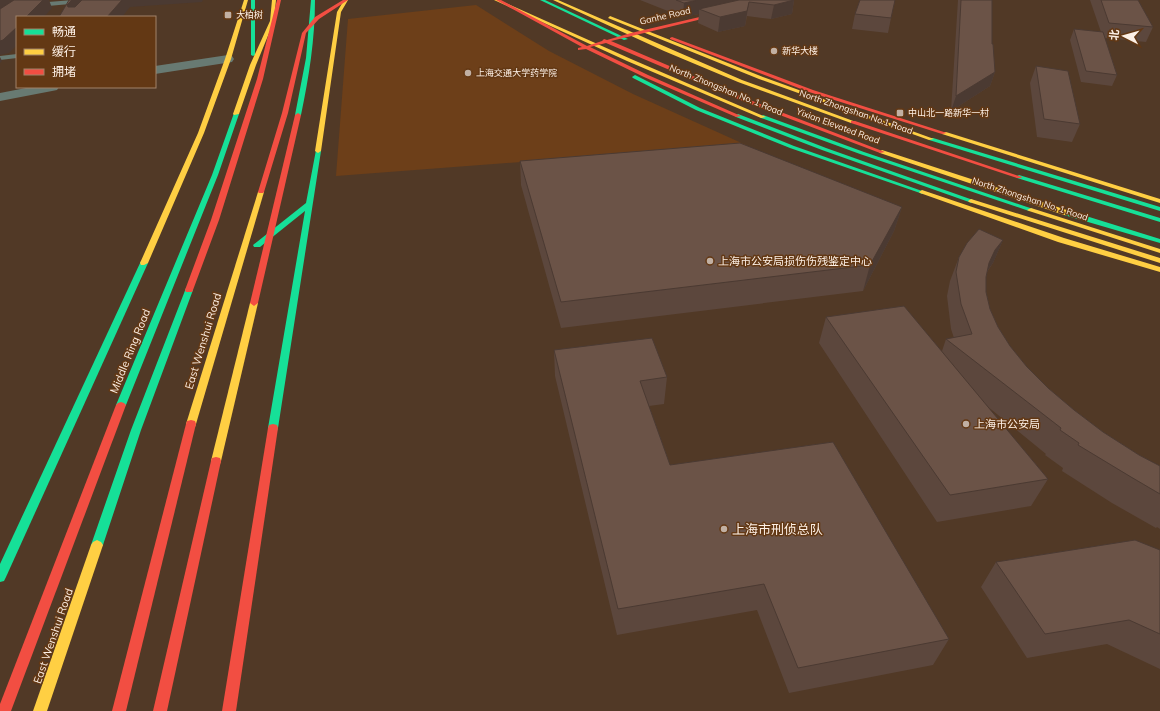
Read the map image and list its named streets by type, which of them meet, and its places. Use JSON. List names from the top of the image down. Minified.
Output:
{"streets":{"main road":["Ganhe Road","North Zhongshan No. 1 Road","North Zhongshan No.1 Road","Yixian Elevated Road","East Wenshui Road","Middle Ring Road"]},"crossings":[["Ganhe Road","North Zhongshan No. 1 Road"],["Ganhe Road","North Zhongshan No.1 Road"]],"places":{"transit":["大柏树","中山北一路新华一村"],"other":["新华大楼","上海交通大学药学院","上海市公安局损伤伤残鉴定中心","上海市公安局","上海市刑侦总队"]},"legend":["畅通","缓行","拥堵"],"north":"left"}
